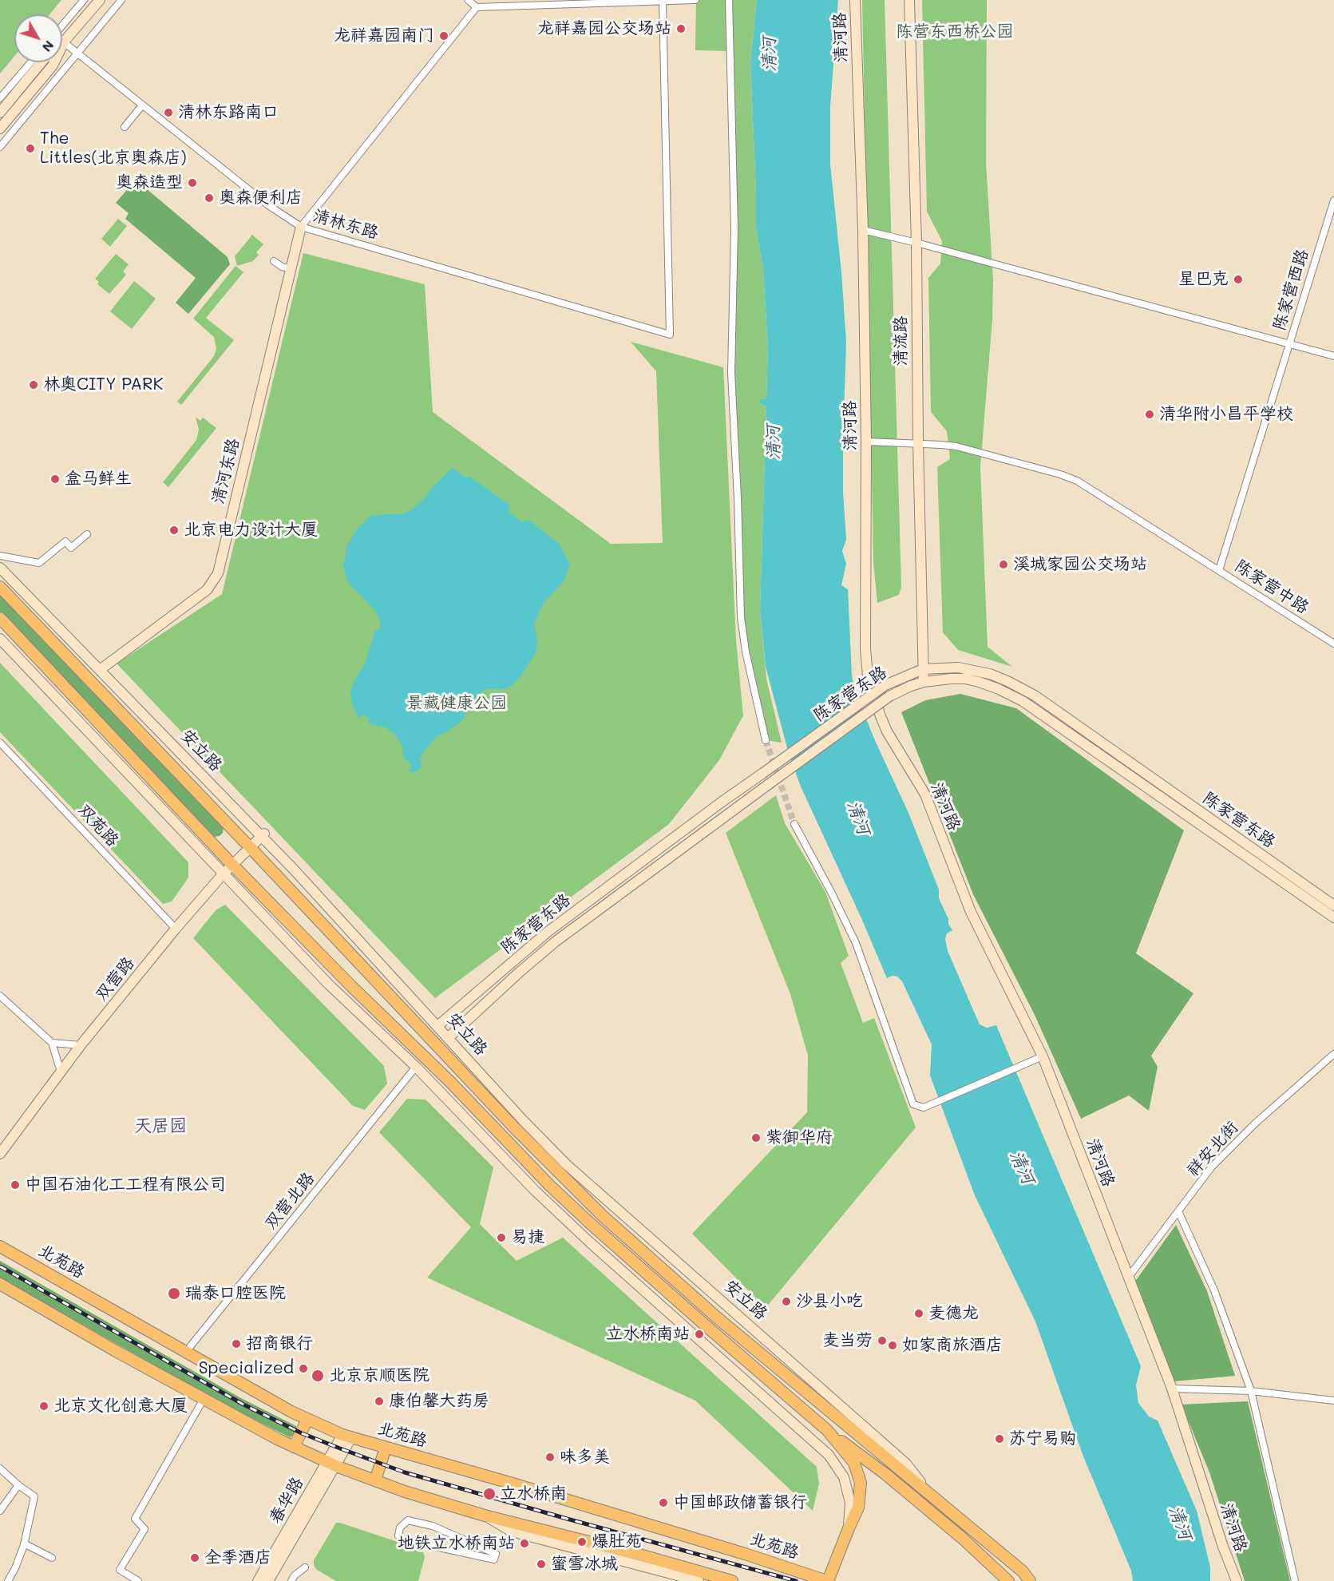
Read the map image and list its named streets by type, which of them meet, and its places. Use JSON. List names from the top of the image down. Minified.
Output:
{"streets":{"main road":["安立路","北苑路"],"street":["清河路","清林东路","陈家营西路","清流路","清河东路","陈家营中路","陈家营东路","双苑路","双营路","祥安北街","双营北路","春华路"]},"crossings":[["清河路","陈家营中路"],["清河路","祥安北街"],["清林东路","清河东路"],["清流路","陈家营中路"],["清流路","陈家营东路"],["清河东路","安立路"],["陈家营东路","安立路"],["安立路","双营路"],["双苑路","双营路"],["双营北路","北苑路"],["北苑路","春华路"]],"districts":["天居园"],"water":["清河"],"parks":["陈营东西桥公园","景藏健康公园"],"places":["龙祥嘉园公交场站","龙祥嘉园南门","清林东路南口","The Littles(北京奥森店)","奥森造型","奥森便利店","星巴克","林奥CITY PARK","清华附小昌平学校","盒马鲜生","北京电力设计大厦","溪城家园公交场站","紫御华府","中国石油化工工程有限公司","易捷","瑞泰口腔医院","沙县小吃","麦德龙","立水桥南站","麦当劳","招商银行","如家商旅酒店","Specialized","北京京顺医院","康伯馨大药房","北京文化创意大厦","苏宁易购","味多美","立水桥南","中国邮政储蓄银行","爆肚苑","地铁立水桥南站","全季酒店","蜜雪冰城"],"north":"bottom right"}
